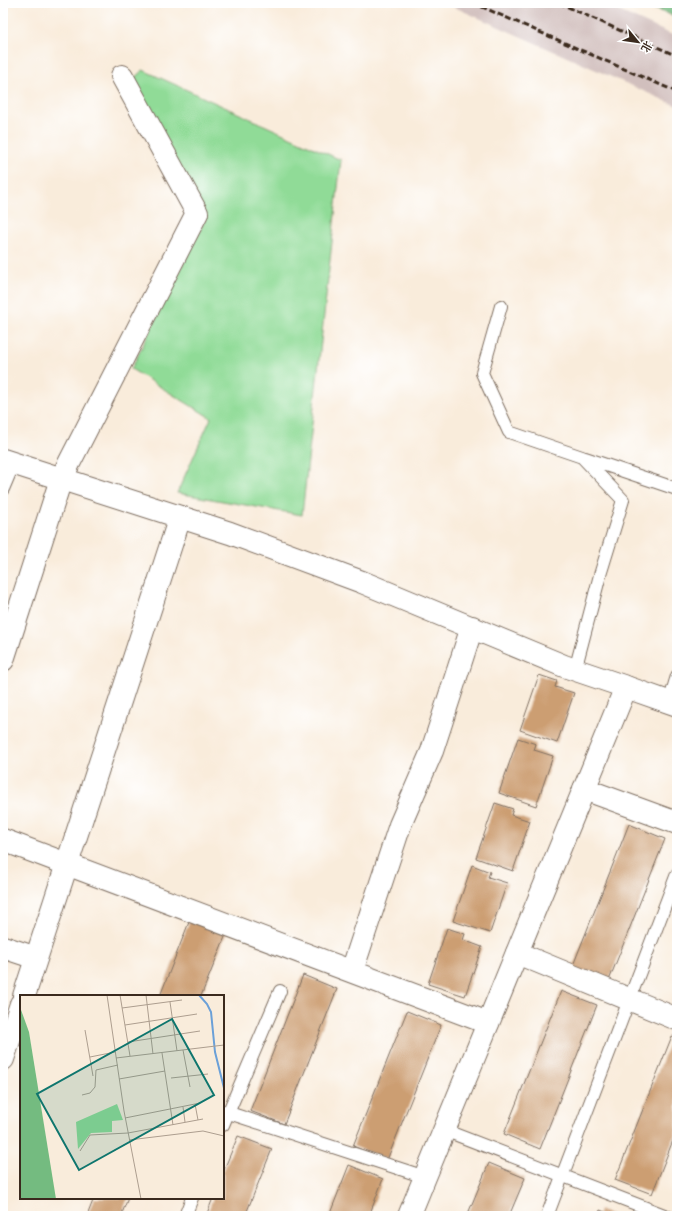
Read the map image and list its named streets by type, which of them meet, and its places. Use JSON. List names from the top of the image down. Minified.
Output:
{"north":"bottom right"}
